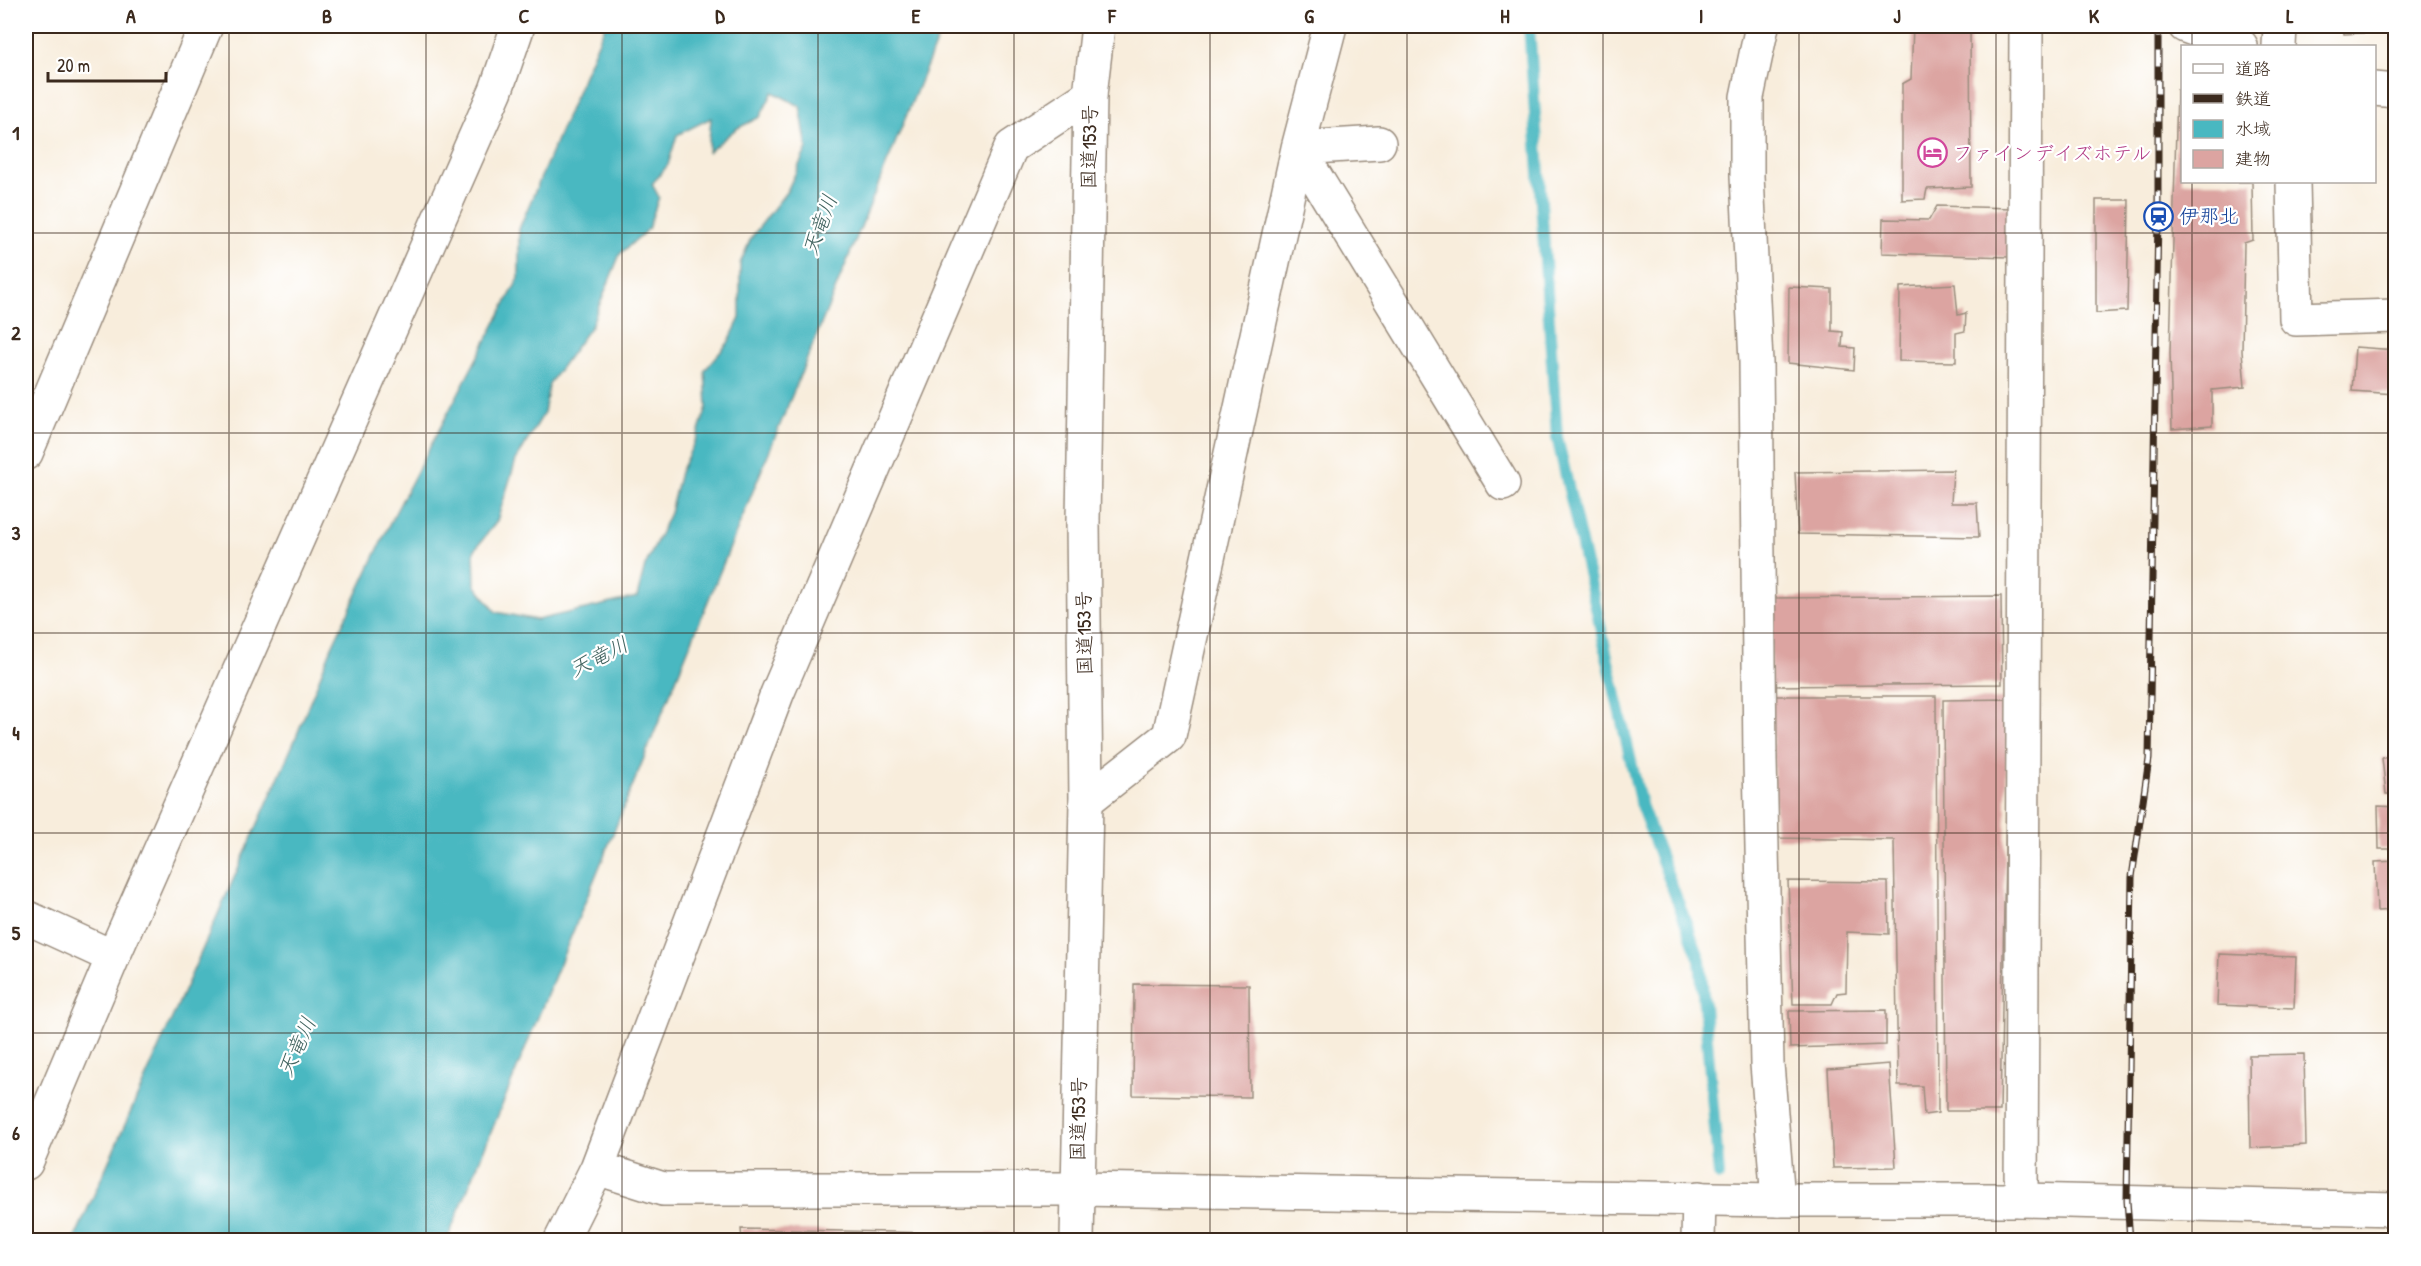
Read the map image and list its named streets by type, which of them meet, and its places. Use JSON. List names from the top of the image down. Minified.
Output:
{"streets":{"main road":["国道153号"]},"water":["天竜川"],"places":{"hotel":["ファインデイズホテル"],"station":["伊那北"]},"legend":["道路","鉄道","水域","建物"],"scale_bar":"20 m","grid":{"columns":["A","B","C","D","E","F","G","H","I","J","K","L"],"rows":["1","2","3","4","5","6"]}}
